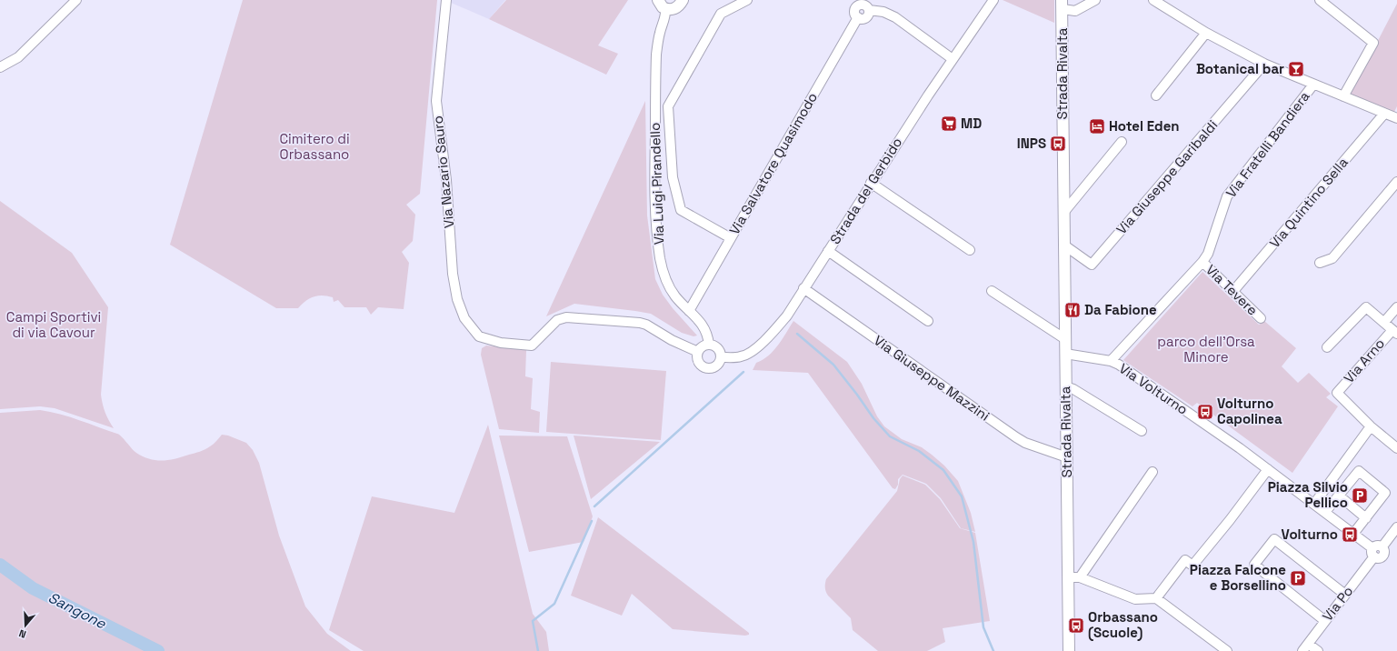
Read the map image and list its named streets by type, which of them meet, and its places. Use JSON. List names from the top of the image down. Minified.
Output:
{"streets":{"street":["Strada Rivalta","Via Fratelli Bandiera","Via Salvatore Quasimodo","Via Nazario Sauro","Via Giuseppe Garibaldi","Via Luigi Pirandello","Strada del Gerbido","Via Quintino Sella","Via Tevere","Via Arno","Via Giuseppe Mazzini","Via Volturno","Via Po"]},"crossings":[["Strada Rivalta","Via Giuseppe Garibaldi"],["Strada Rivalta","Via Giuseppe Mazzini"],["Strada Rivalta","Via Volturno"],["Via Fratelli Bandiera","Via Tevere"],["Via Fratelli Bandiera","Via Volturno"],["Via Salvatore Quasimodo","Via Luigi Pirandello"],["Via Nazario Sauro","Via Luigi Pirandello"],["Via Nazario Sauro","Strada del Gerbido"],["Via Luigi Pirandello","Strada del Gerbido"],["Strada del Gerbido","Via Giuseppe Mazzini"],["Via Quintino Sella","Via Tevere"],["Via Volturno","Via Po"]],"water":["Sangone"],"parks":["Cimitero di Orbassano","Campi Sportivi di via Cavour","parco dell'Orsa Minore"],"places":{"bar":["Botanical bar"],"supermarket":["MD"],"hotel":["Hotel Eden"],"bus stop":["INPS","Volturno Capolinea","Volturno","Orbassano (Scuole)"],"restaurant":["Da Fabione"],"parking":["Piazza Silvio Pellico","Piazza Falcone e Borsellino"]},"north":"bottom"}
